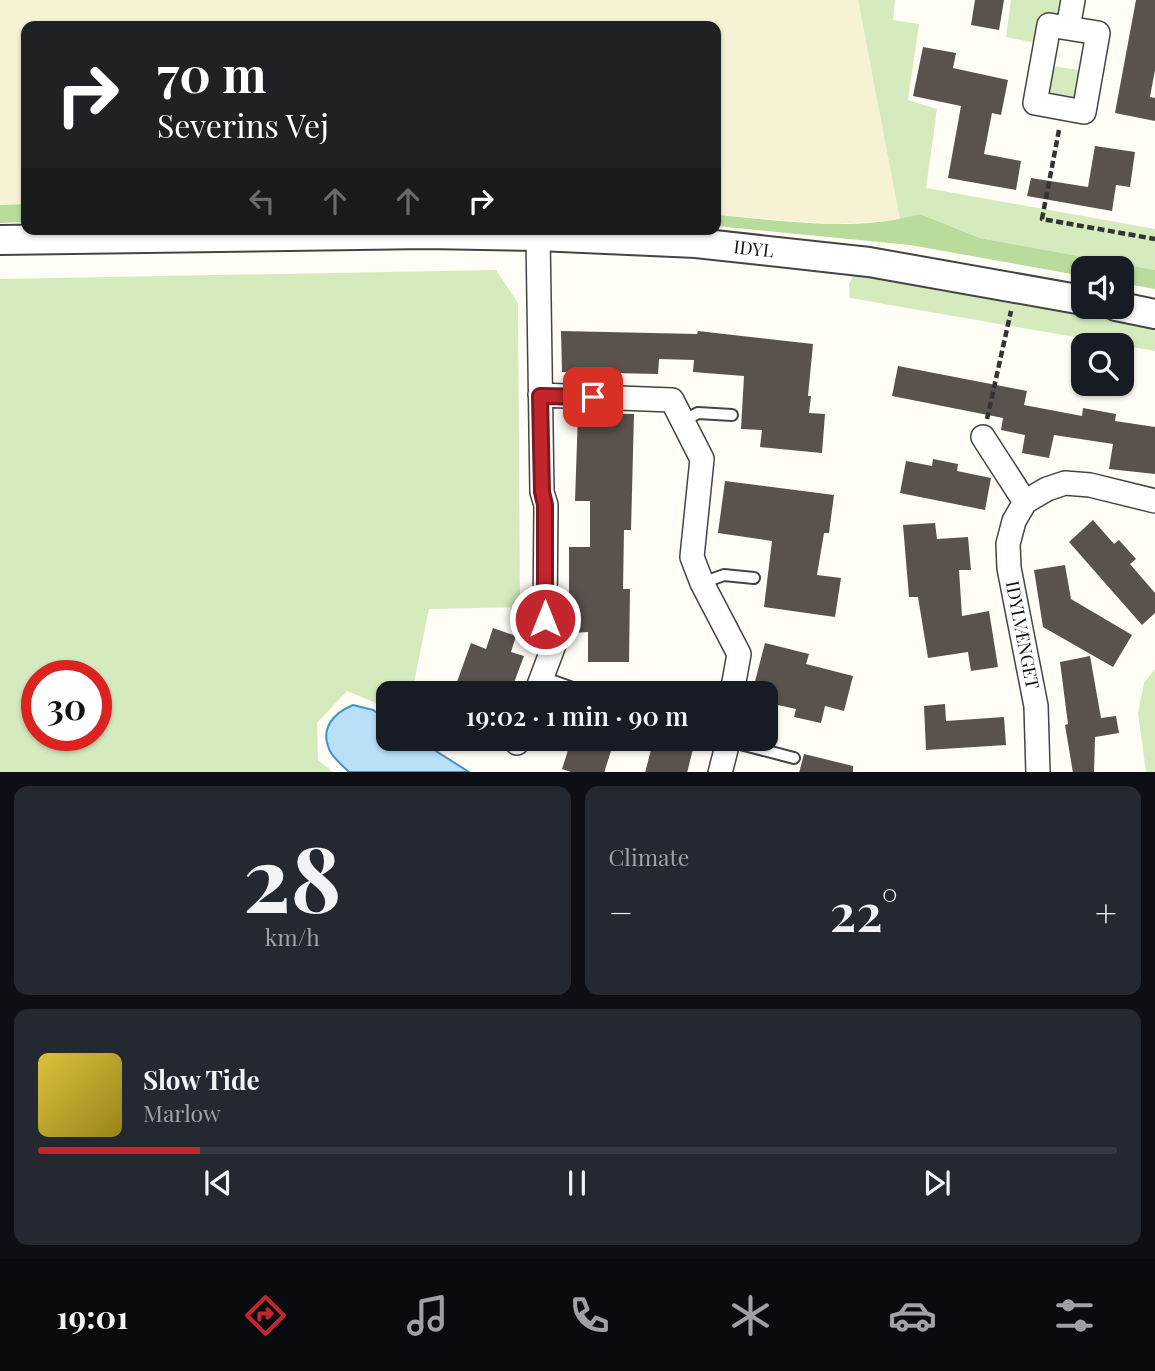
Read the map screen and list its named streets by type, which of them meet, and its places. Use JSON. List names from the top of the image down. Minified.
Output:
{"streets":{"street":["IDYL","IDYLVÆNGET"]},"page":{"turn":["70 m","Severins Vej"],"limit":"30","trip":"19:02 · 1 min · 90 m","tile":[["28","km/h"],"Climate"],"heat":["−","22°","+"],"song":["Slow Tide","Marlow"],"tabs":"19:01"}}
